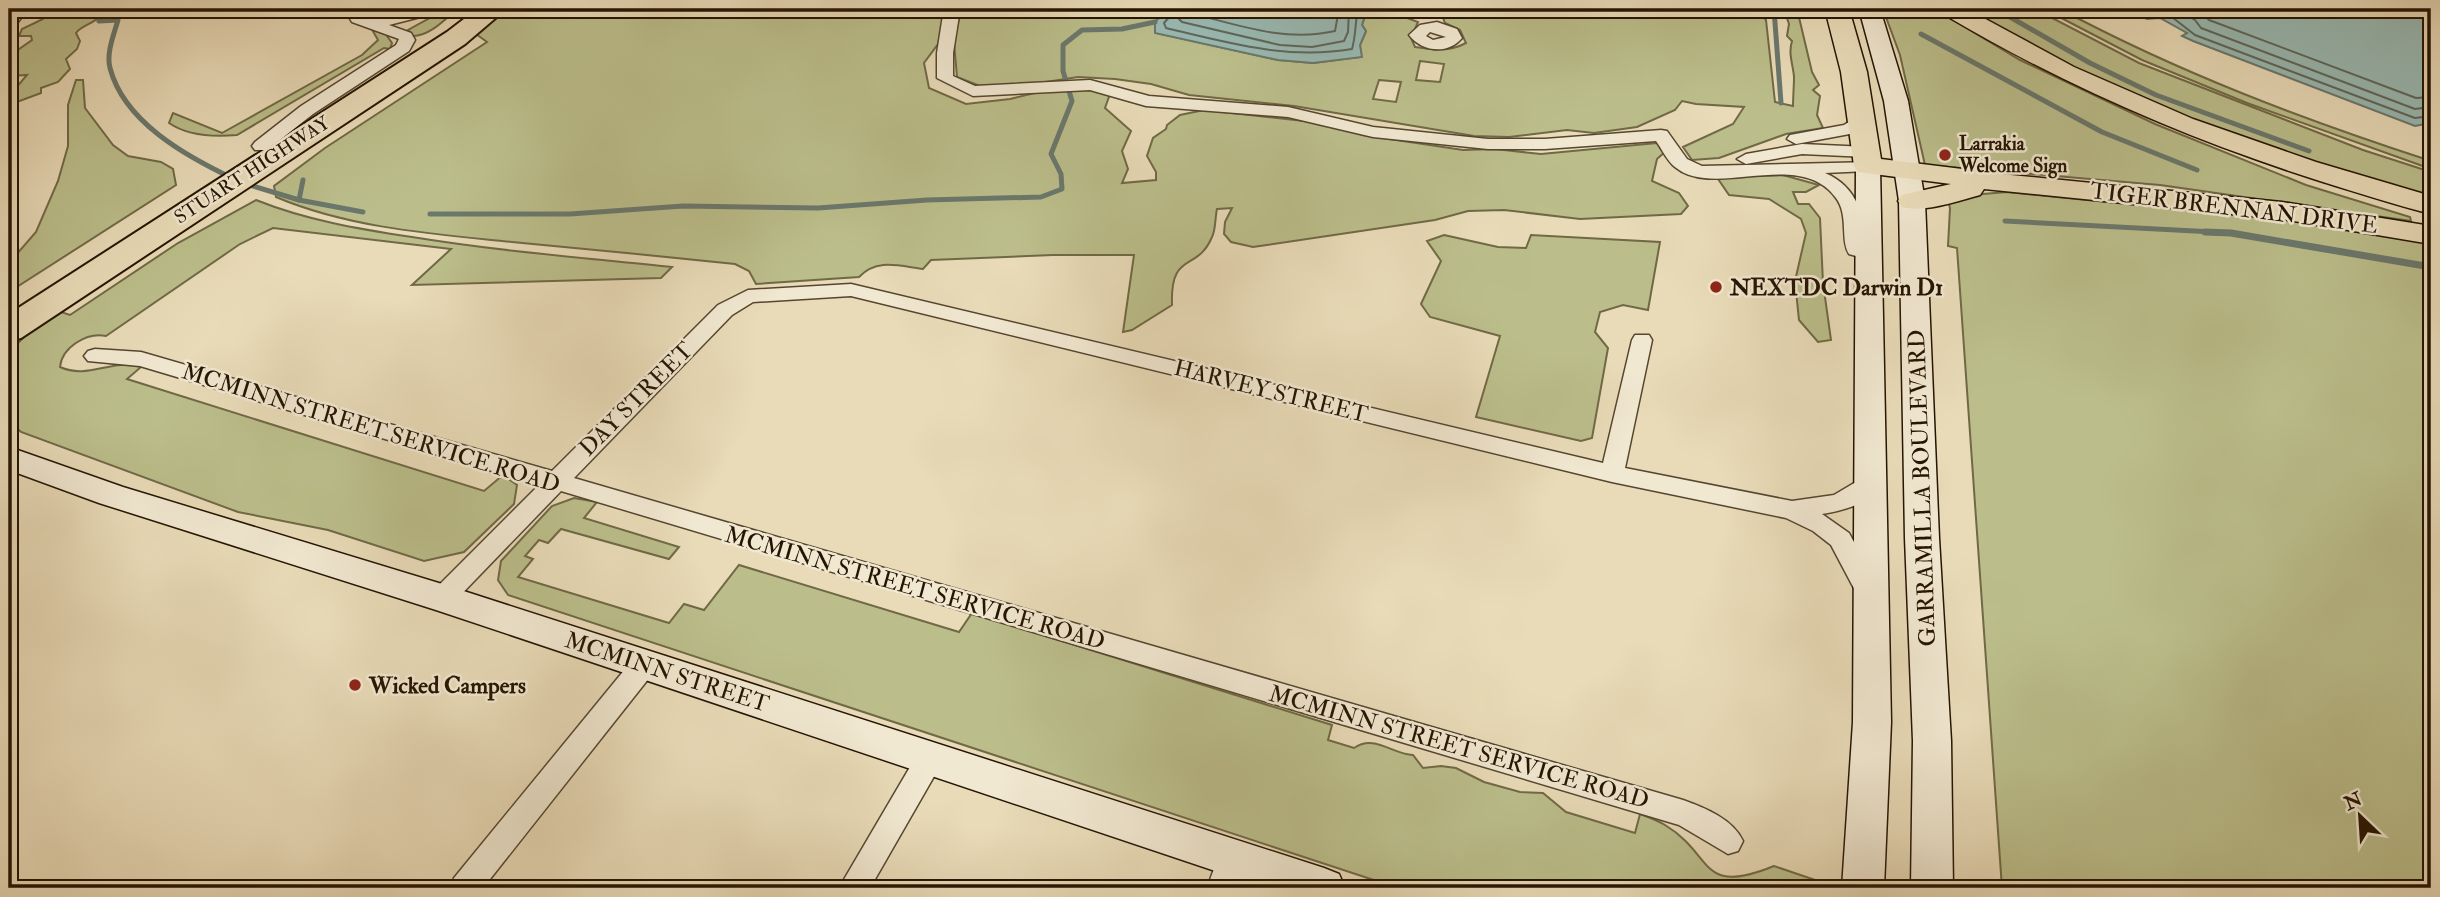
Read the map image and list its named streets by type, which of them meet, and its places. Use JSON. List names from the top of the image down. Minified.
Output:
{"streets":{"highway":["STUART HIGHWAY"],"main road":["TIGER BRENNAN DRIVE","GARRAMILLA BOULEVARD"],"street":["HARVEY STREET","DAY STREET","MCMINN STREET SERVICE ROAD","MCMINN STREET"]},"crossings":[["TIGER BRENNAN DRIVE","GARRAMILLA BOULEVARD"],["HARVEY STREET","DAY STREET"],["HARVEY STREET","GARRAMILLA BOULEVARD"],["DAY STREET","MCMINN STREET SERVICE ROAD"],["DAY STREET","MCMINN STREET"]],"places":["Larrakia Welcome Sign","NEXTDC Darwin D1","Wicked Campers"],"north":"top left"}
